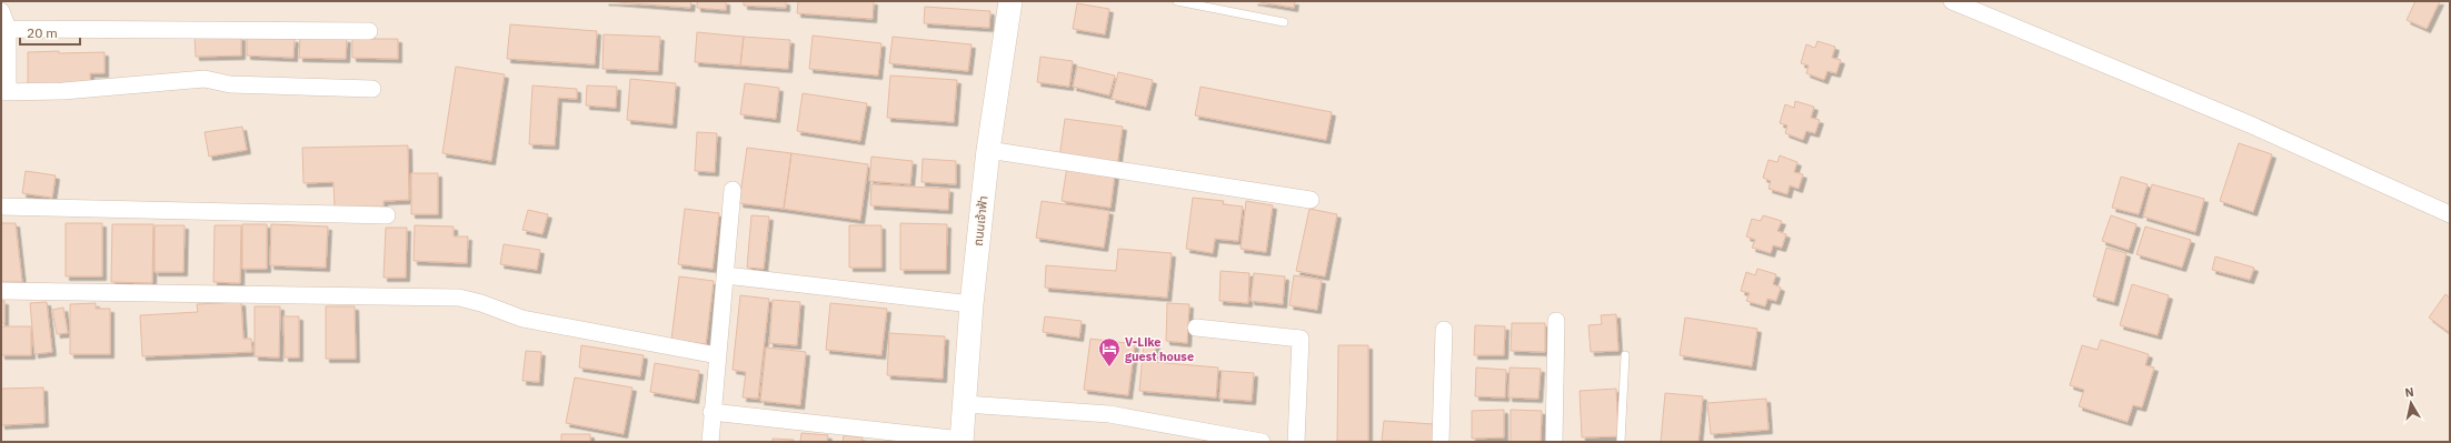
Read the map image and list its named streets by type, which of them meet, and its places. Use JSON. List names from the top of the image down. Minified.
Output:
{"streets":{"main road":["ถนนเจ้าฟ้า"]},"places":{"hotel":["V-Like guest house"]},"scale_bar":"20 m","north":"top"}
